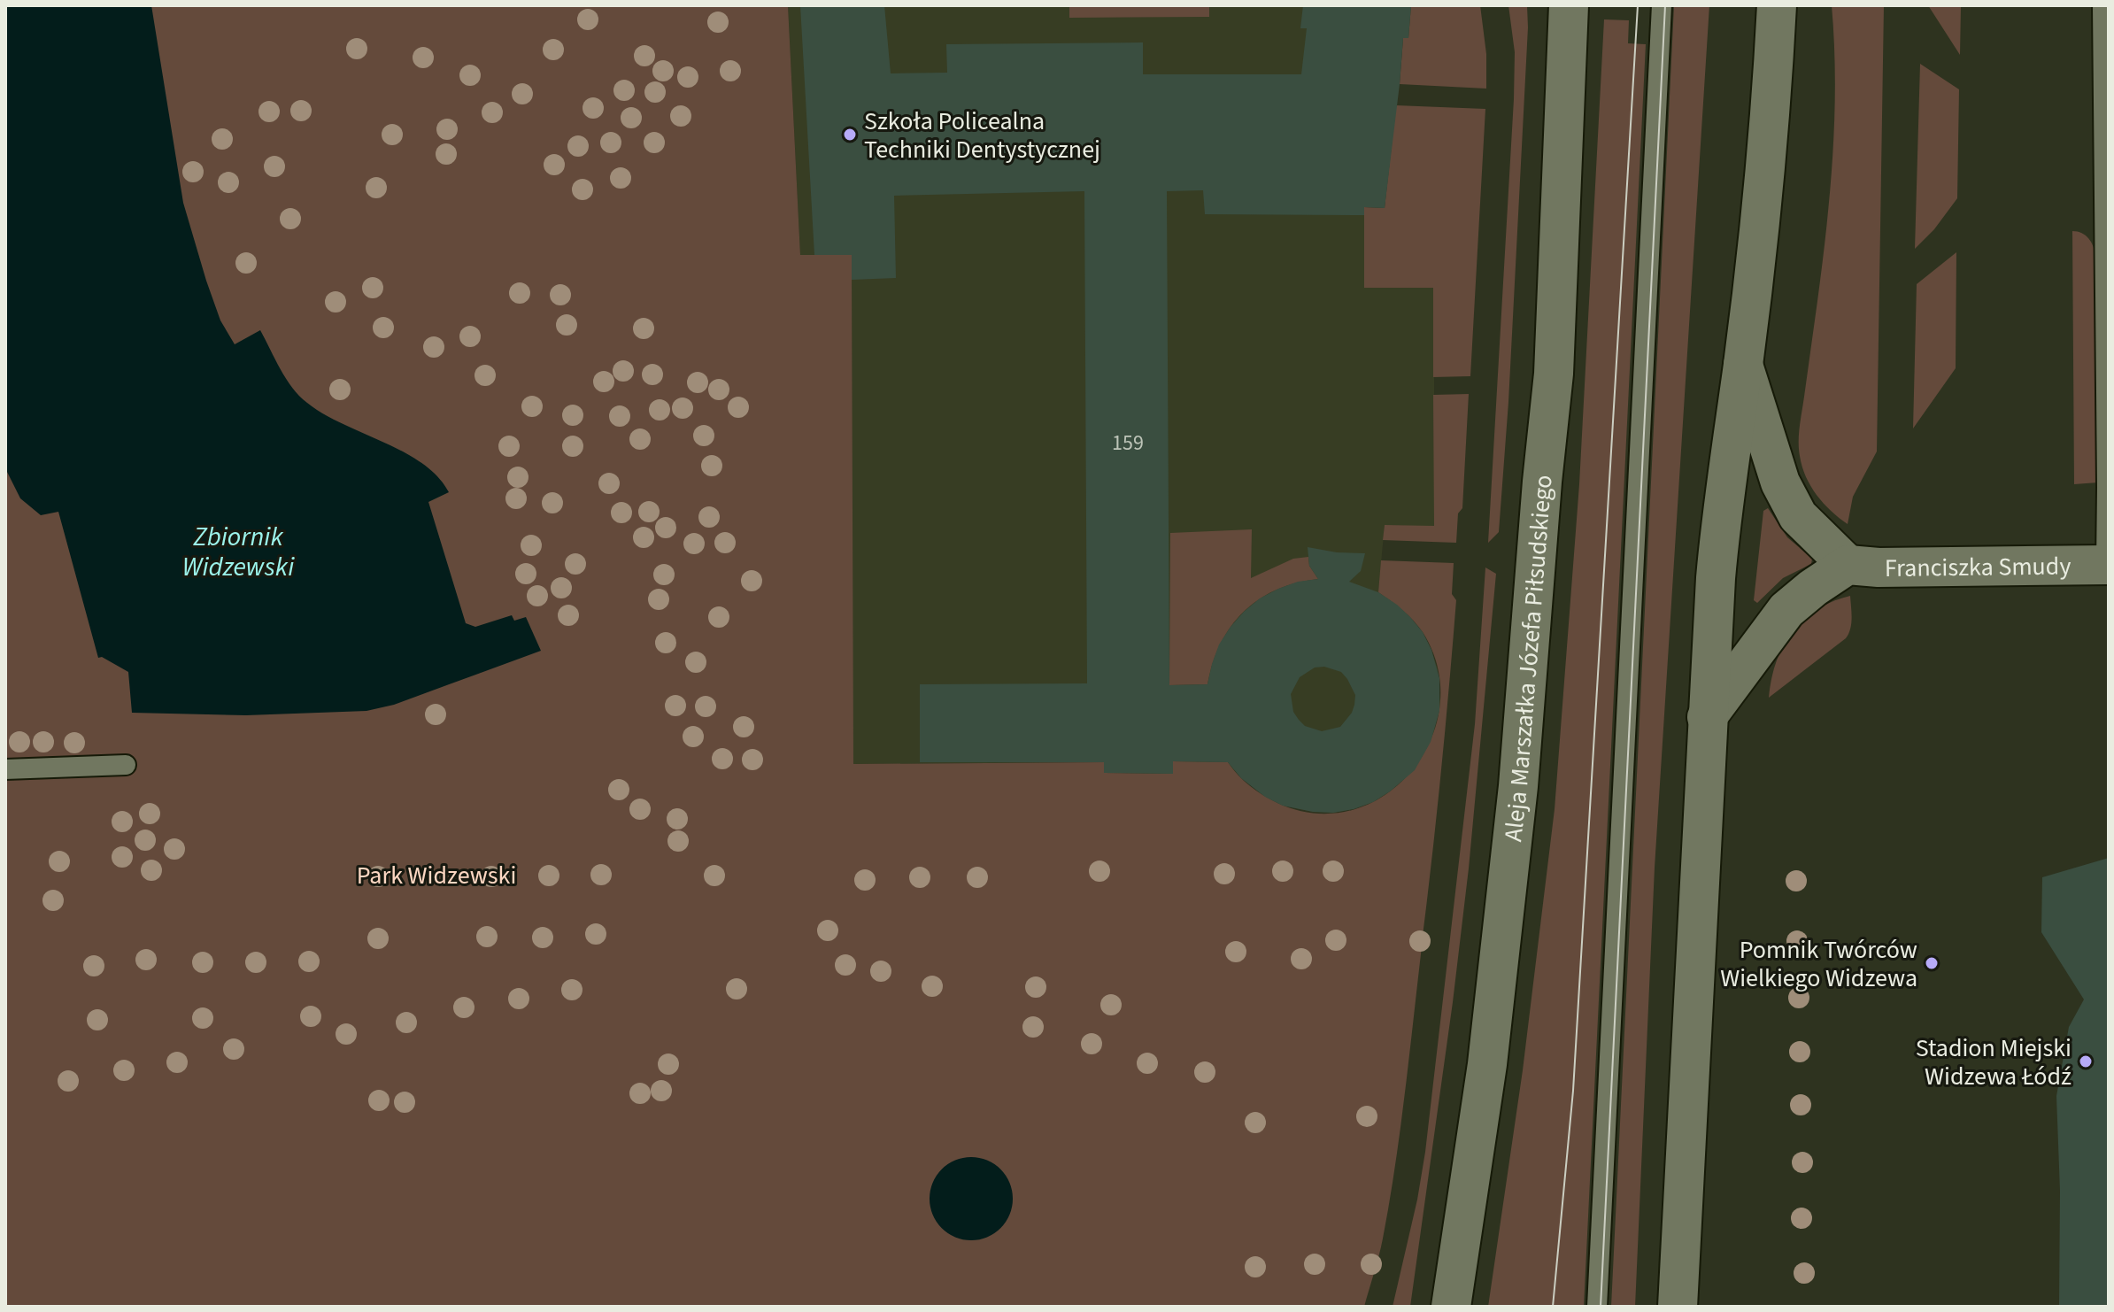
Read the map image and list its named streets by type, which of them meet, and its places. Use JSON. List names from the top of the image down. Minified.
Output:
{"streets":{"main road":["Franciszka Smudy","Aleja Marszałka Józefa Piłsudskiego"]},"water":["Zbiornik Widzewski"],"parks":["Park Widzewski"],"places":["Szkoła Policealna Techniki Dentystycznej","Pomnik Twórców Wielkiego Widzewa","Stadion Miejski Widzewa Łódź"],"house_numbers":["159"]}
